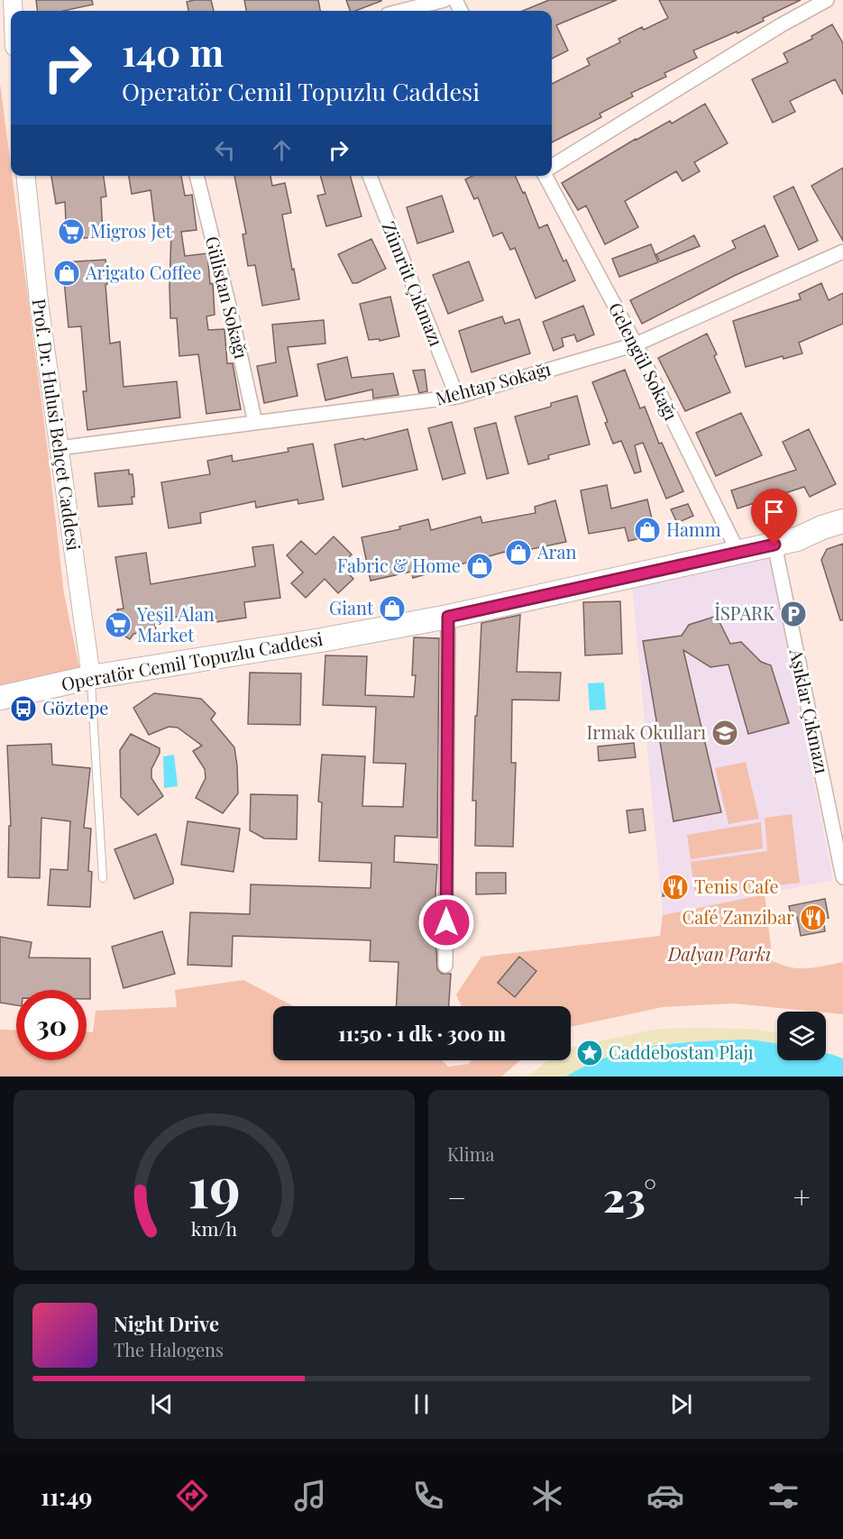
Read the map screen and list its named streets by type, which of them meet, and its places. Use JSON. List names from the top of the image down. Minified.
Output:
{"streets":{"main road":["Operatör Cemil Topuzlu Caddesi"],"street":["Zümrüt Çıkmazı","Gülistan Sokağı","Gelengül Sokağı","Mehtap Sokağı","Prof. Dr. Hulusi Behçet Caddesi","Aşıklar Çıkmazı"]},"crossings":[["Zümrüt Çıkmazı","Mehtap Sokağı"],["Gülistan Sokağı","Mehtap Sokağı"],["Gelengül Sokağı","Mehtap Sokağı"],["Gelengül Sokağı","Operatör Cemil Topuzlu Caddesi"],["Mehtap Sokağı","Prof. Dr. Hulusi Behçet Caddesi"],["Prof. Dr. Hulusi Behçet Caddesi","Operatör Cemil Topuzlu Caddesi"],["Operatör Cemil Topuzlu Caddesi","Aşıklar Çıkmazı"]],"parks":["Dalyan Parkı"],"places":{"supermarket":["Migros Jet","Yeşil Alan Market"],"shop":["Arigato Coffee","Hamm","Aran","Fabric & Home","Giant"],"parking":["İSPARK"],"bus stop":["Göztepe"],"school or university":["Irmak Okulları"],"restaurant":["Tenis Cafe","Café Zanzibar"],"place":["Caddebostan Plajı"]},"page":{"turn":["140 m","Operatör Cemil Topuzlu Caddesi"],"limit":"30","trip":"11:50 · 1 dk · 300 m","tile":"Klima","heat":["−","23°","+"],"song":["Night Drive","The Halogens"],"tabs":"11:49","gauge":["19","km/h"]}}
